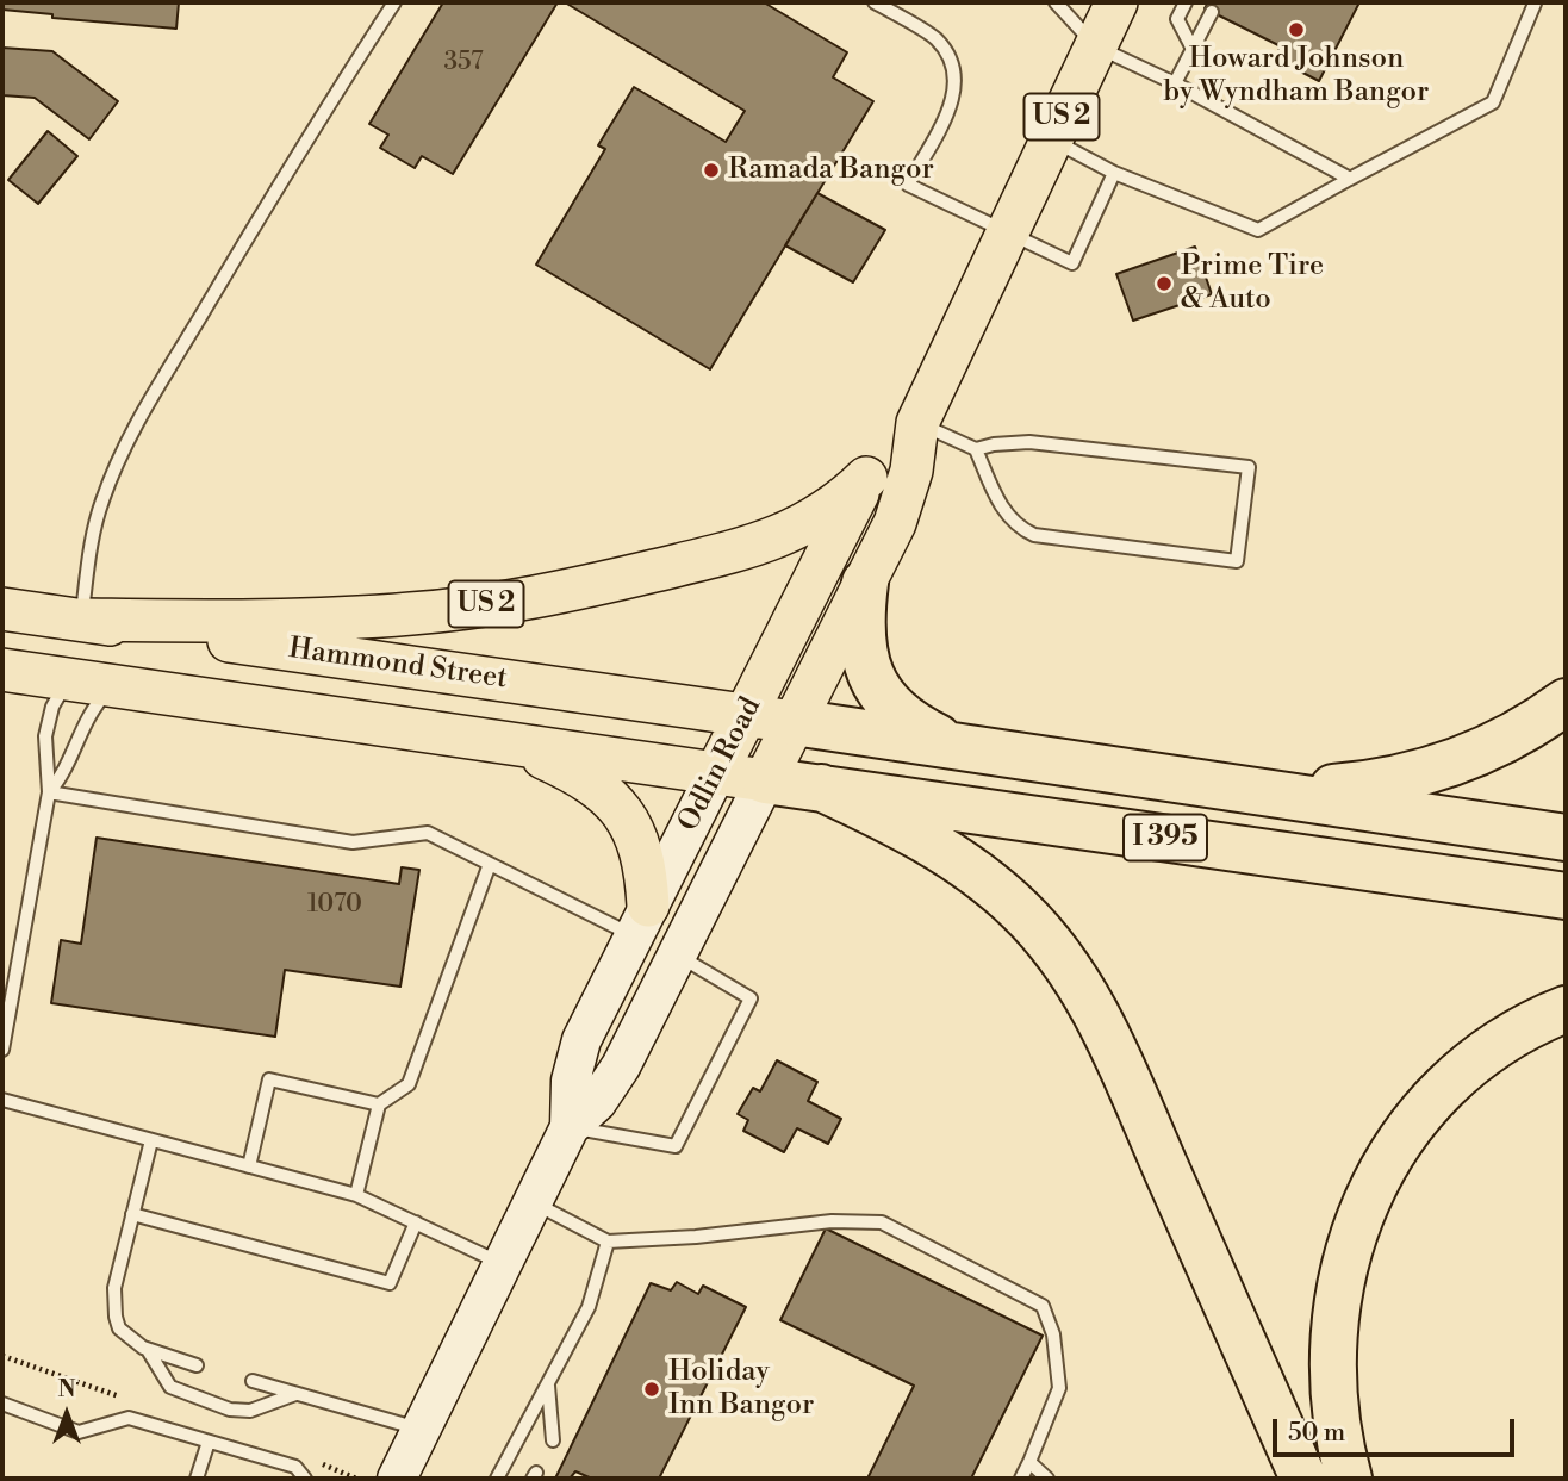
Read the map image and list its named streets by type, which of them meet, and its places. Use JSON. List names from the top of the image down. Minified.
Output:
{"streets":{"highway":["I 395"],"main road":["US 2","Hammond Street","Odlin Road"]},"crossings":[["US 2","Hammond Street"],["US 2","Odlin Road"],["Hammond Street","Odlin Road"],["Hammond Street","I 395"],["Odlin Road","I 395"]],"places":["Howard Johnson by Wyndham Bangor","Ramada Bangor","Prime Tire & Auto","Holiday Inn Bangor"],"house_numbers":["357","1070"],"scale_bar":"50 m","north":"top"}
